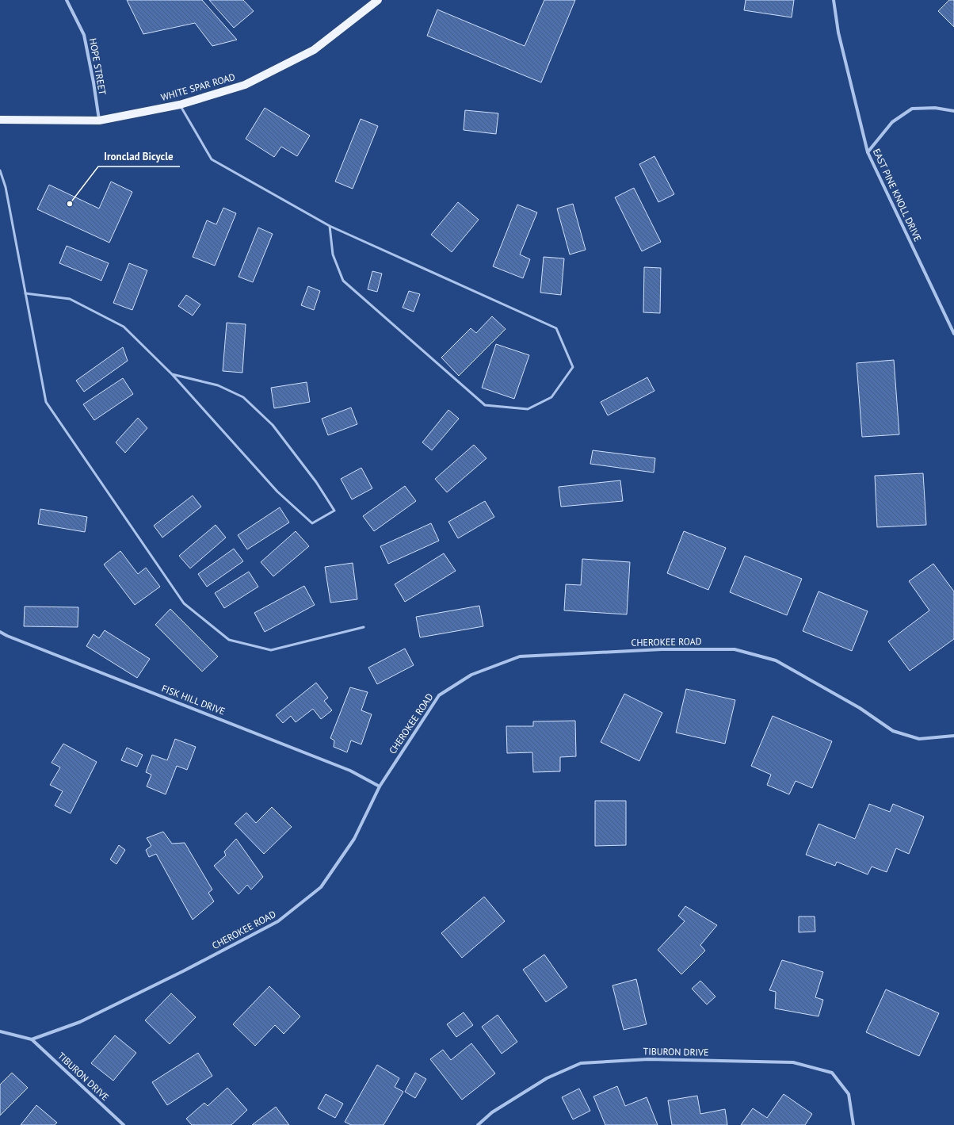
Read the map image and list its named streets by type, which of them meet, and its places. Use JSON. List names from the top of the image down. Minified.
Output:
{"streets":{"main road":["WHITE SPAR ROAD"],"street":["HOPE STREET","EAST PINE KNOLL DRIVE","CHEROKEE ROAD","FISK HILL DRIVE","TIBURON DRIVE"]},"crossings":[["HOPE STREET","WHITE SPAR ROAD"],["CHEROKEE ROAD","FISK HILL DRIVE"],["CHEROKEE ROAD","TIBURON DRIVE"]],"places":["Ironclad Bicycle"]}
